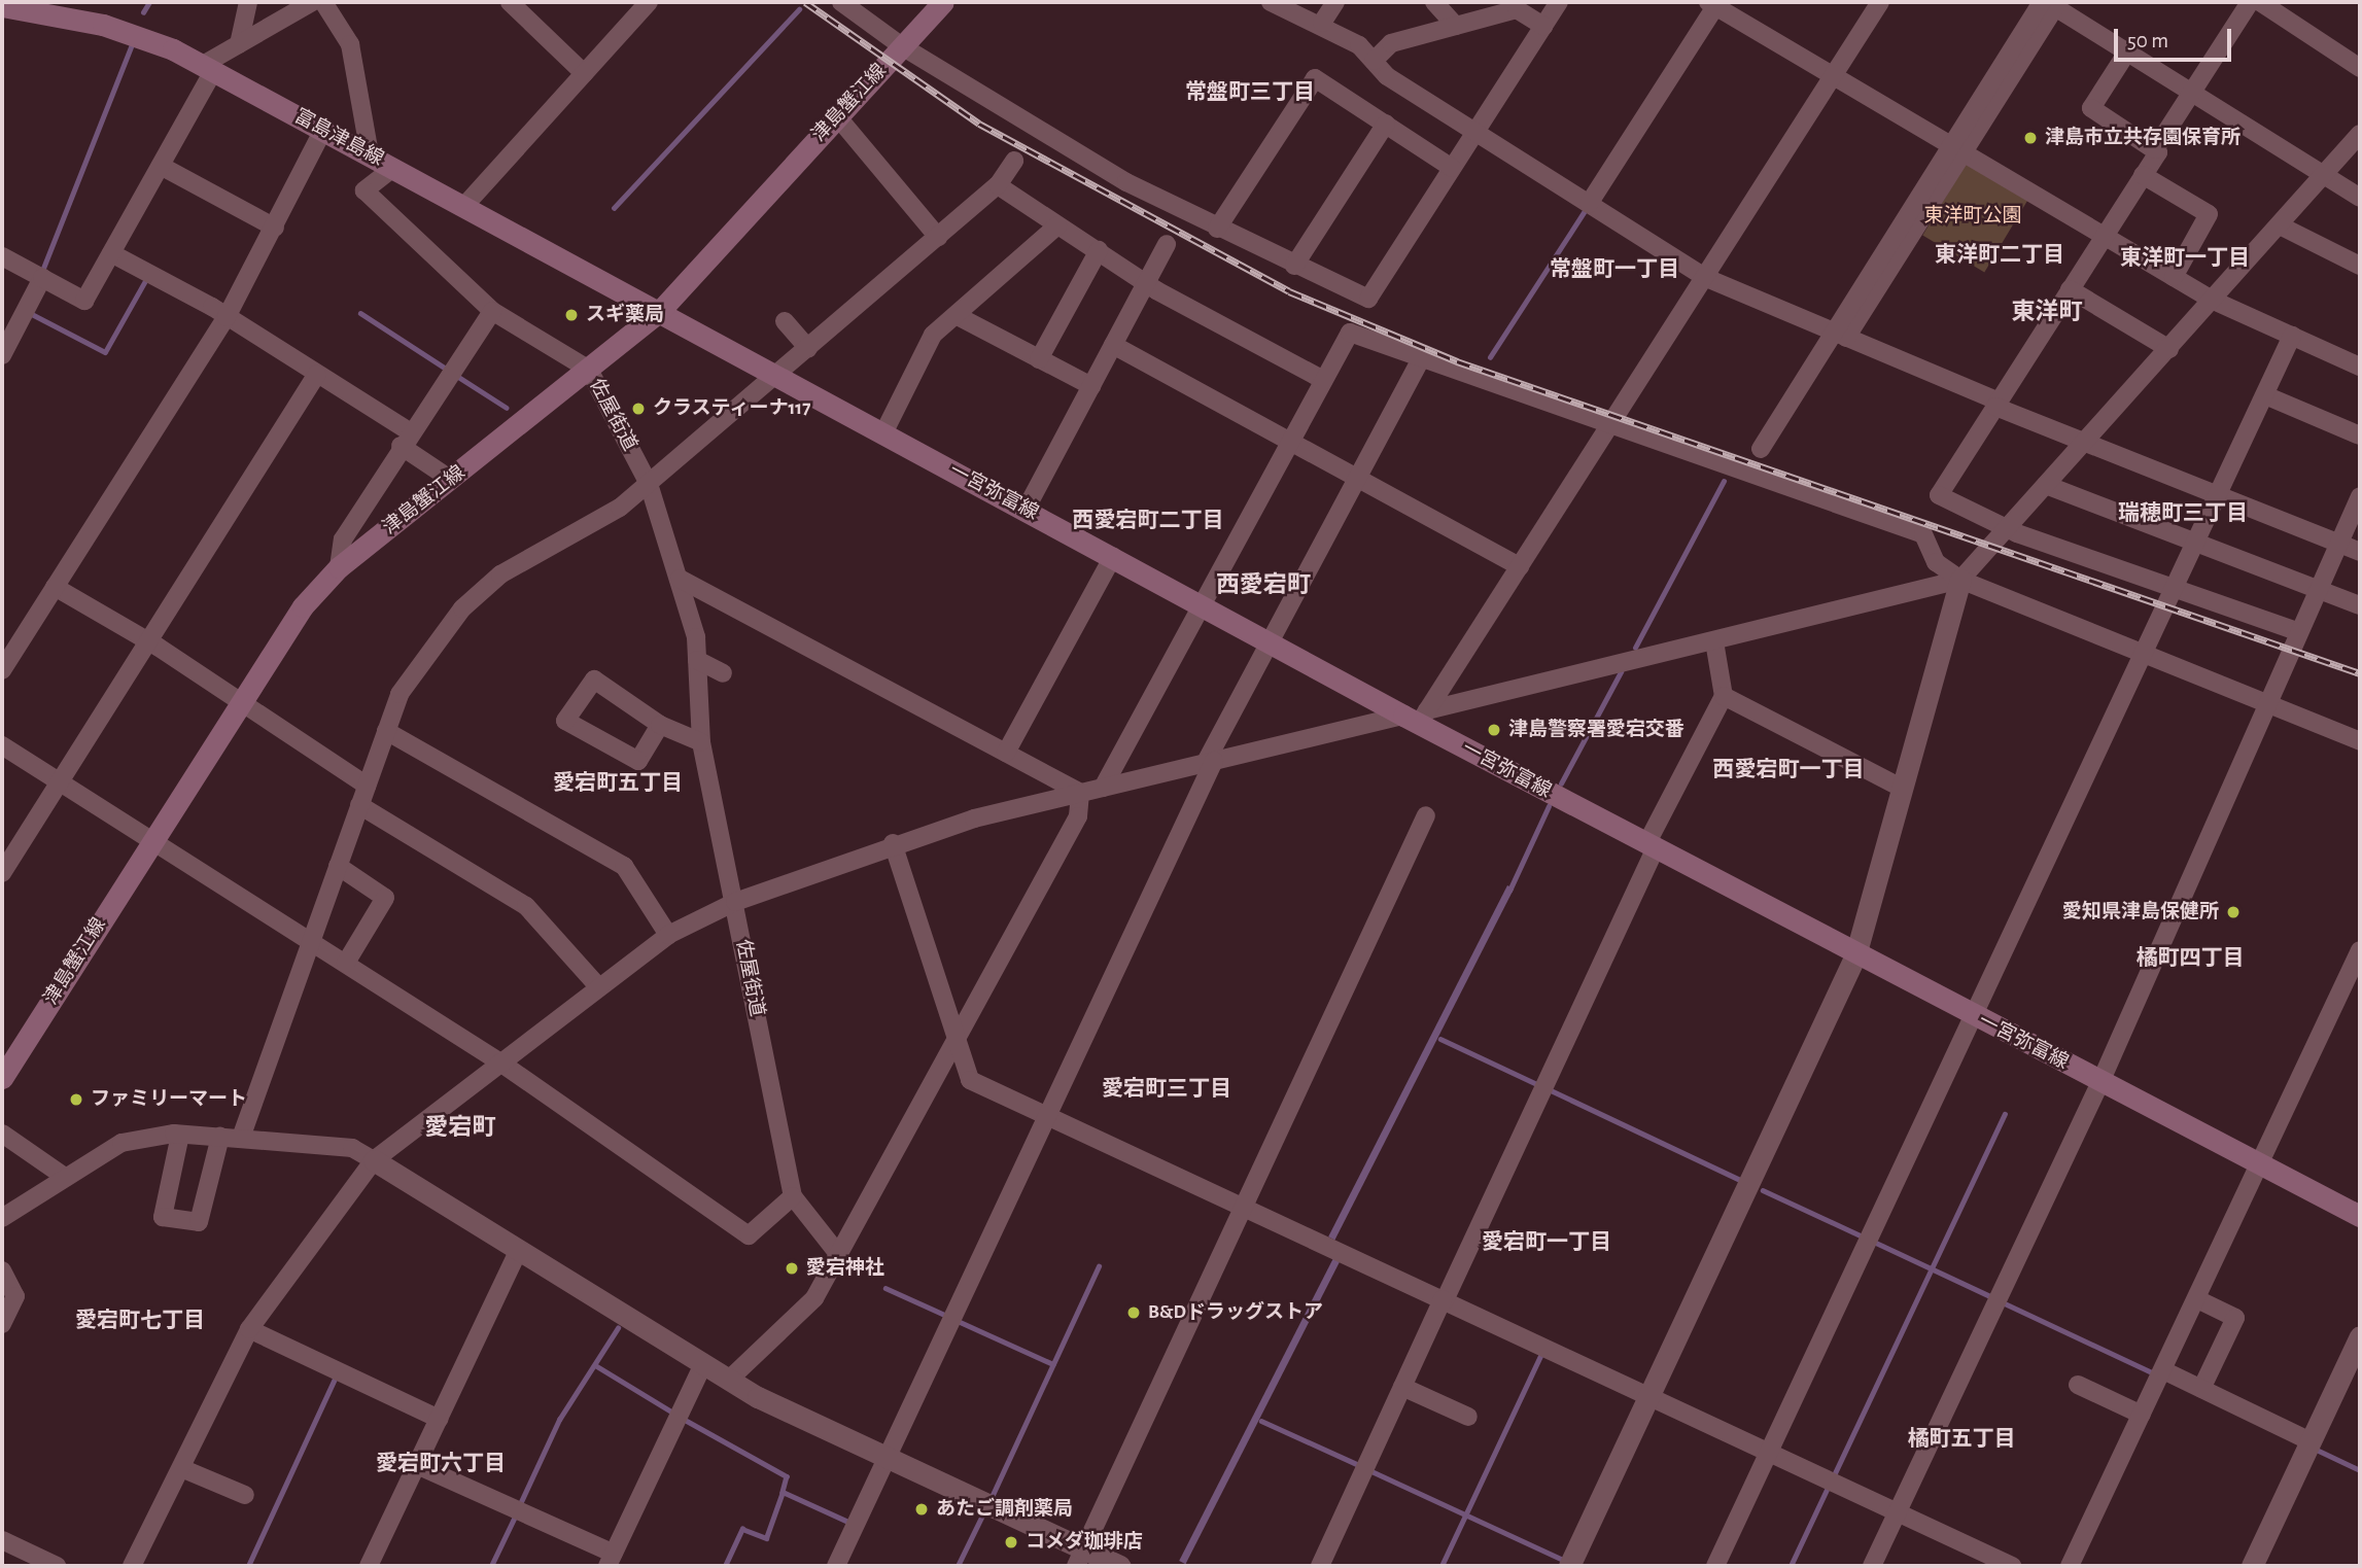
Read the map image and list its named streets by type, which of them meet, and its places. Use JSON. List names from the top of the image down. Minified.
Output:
{"streets":{"main road":["津島蟹江線","富島津島線","一宮弥富線"],"street":["佐屋街道"]},"crossings":[["津島蟹江線","富島津島線"],["津島蟹江線","佐屋街道"],["津島蟹江線","一宮弥富線"],["富島津島線","佐屋街道"],["富島津島線","一宮弥富線"]],"districts":["常盤町三丁目","東洋町二丁目","東洋町一丁目","常盤町一丁目","東洋町","瑞穂町三丁目","西愛宕町二丁目","西愛宕町","西愛宕町一丁目","愛宕町五丁目","橘町四丁目","愛宕町三丁目","愛宕町","愛宕町一丁目","愛宕町七丁目","橘町五丁目","愛宕町六丁目"],"parks":["東洋町公園"],"places":["津島市立共存園保育所","スギ薬局","クラスティーナ117","津島警察署愛宕交番","愛知県津島保健所","ファミリーマート","愛宕神社","B&Dドラッグストア","あたご調剤薬局","コメダ珈琲店"],"scale_bar":"50 m"}
